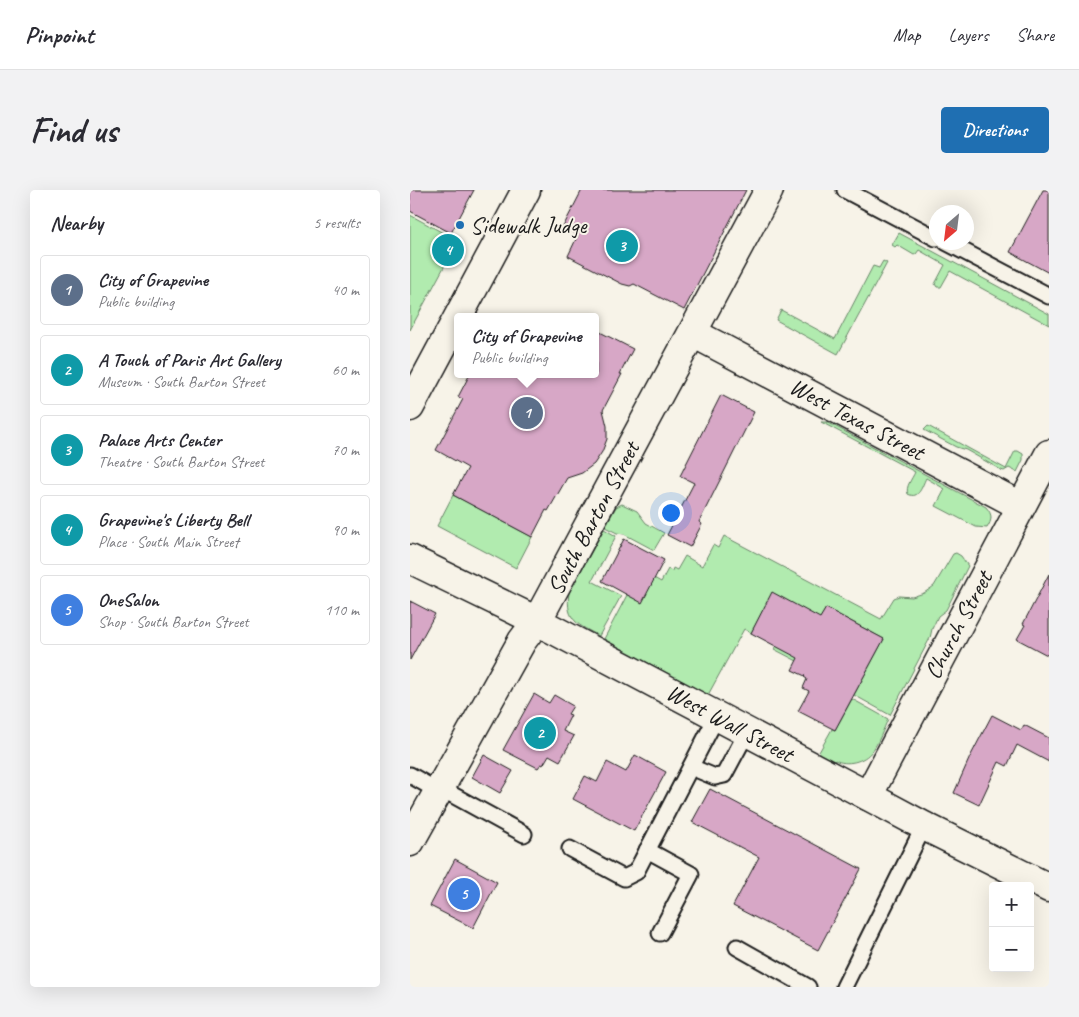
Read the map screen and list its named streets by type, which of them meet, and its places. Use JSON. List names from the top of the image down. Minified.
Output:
{"streets":{"street":["West Texas Street","South Barton Street","Church Street","West Wall Street"]},"crossings":[["West Texas Street","South Barton Street"],["West Texas Street","Church Street"],["South Barton Street","West Wall Street"],["Church Street","West Wall Street"]],"places":["Sidewalk Judge"],"north":"bottom left","page":{"header":"Pinpoint","nav":["Map","Layers","Share"],"buttons":"Directions","title":"Find us","heading":["Nearby","5 results"],"pins":["3","4","1","2","5"],"list":[{"mark":"1","name":"City of Grapevine","note":"Public building","value":"40 m"},{"mark":"2","name":"A Touch of Paris Art Gallery","note":"Museum · South Barton Street","value":"60 m"},{"mark":"3","name":"Palace Arts Center","note":"Theatre · South Barton Street","value":"70 m"},{"mark":"4","name":"Grapevine's Liberty Bell","note":"Place · South Main Street","value":"90 m"},{"mark":"5","name":"OneSalon","note":"Shop · South Barton Street","value":"110 m"}],"popup":["City of Grapevine","Public building"],"map_buttons":["+","−"]}}
